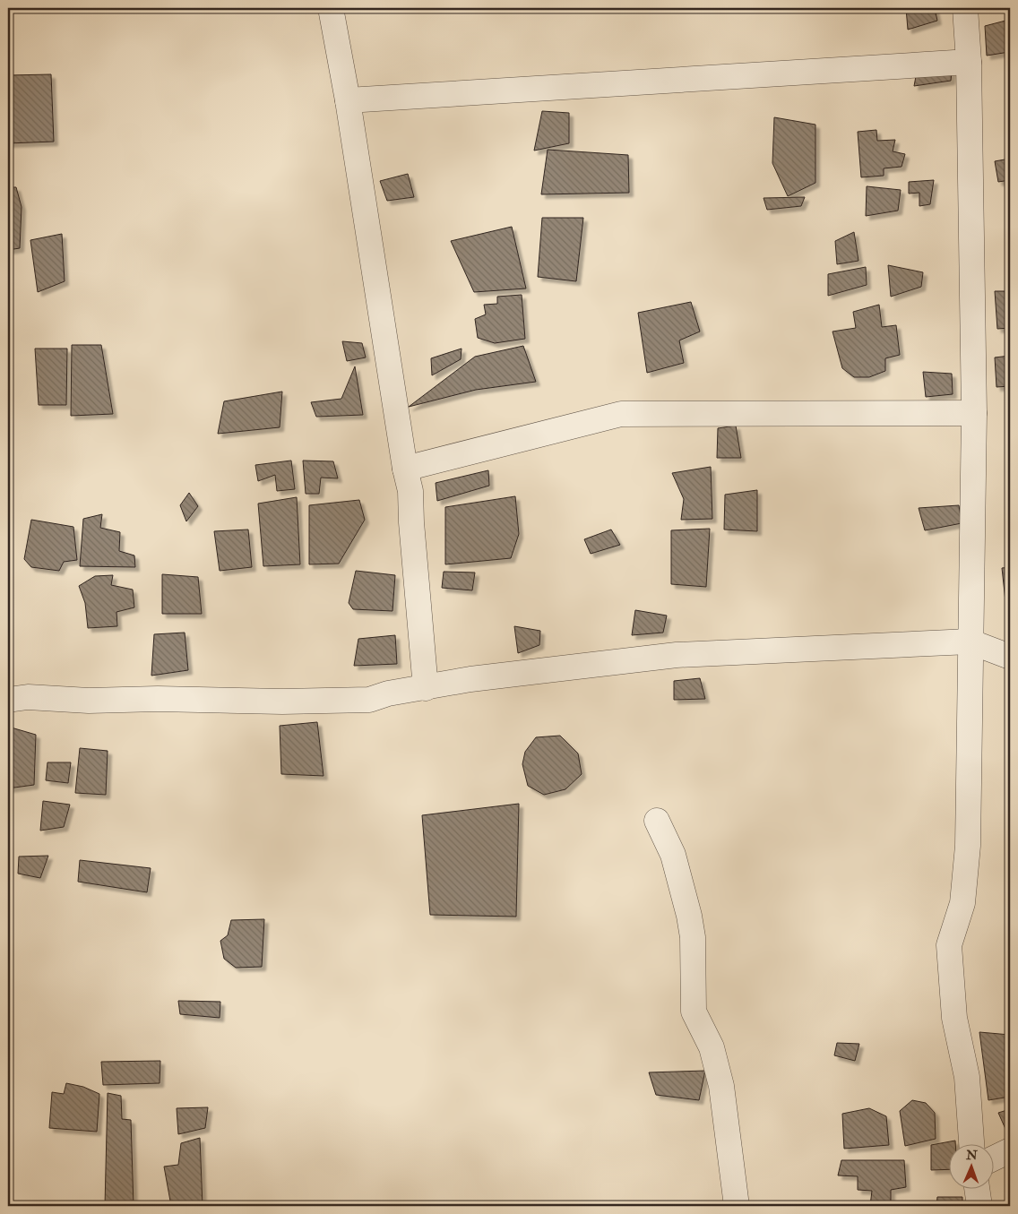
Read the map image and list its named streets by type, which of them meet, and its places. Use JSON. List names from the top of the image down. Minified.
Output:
{"north":"top"}
